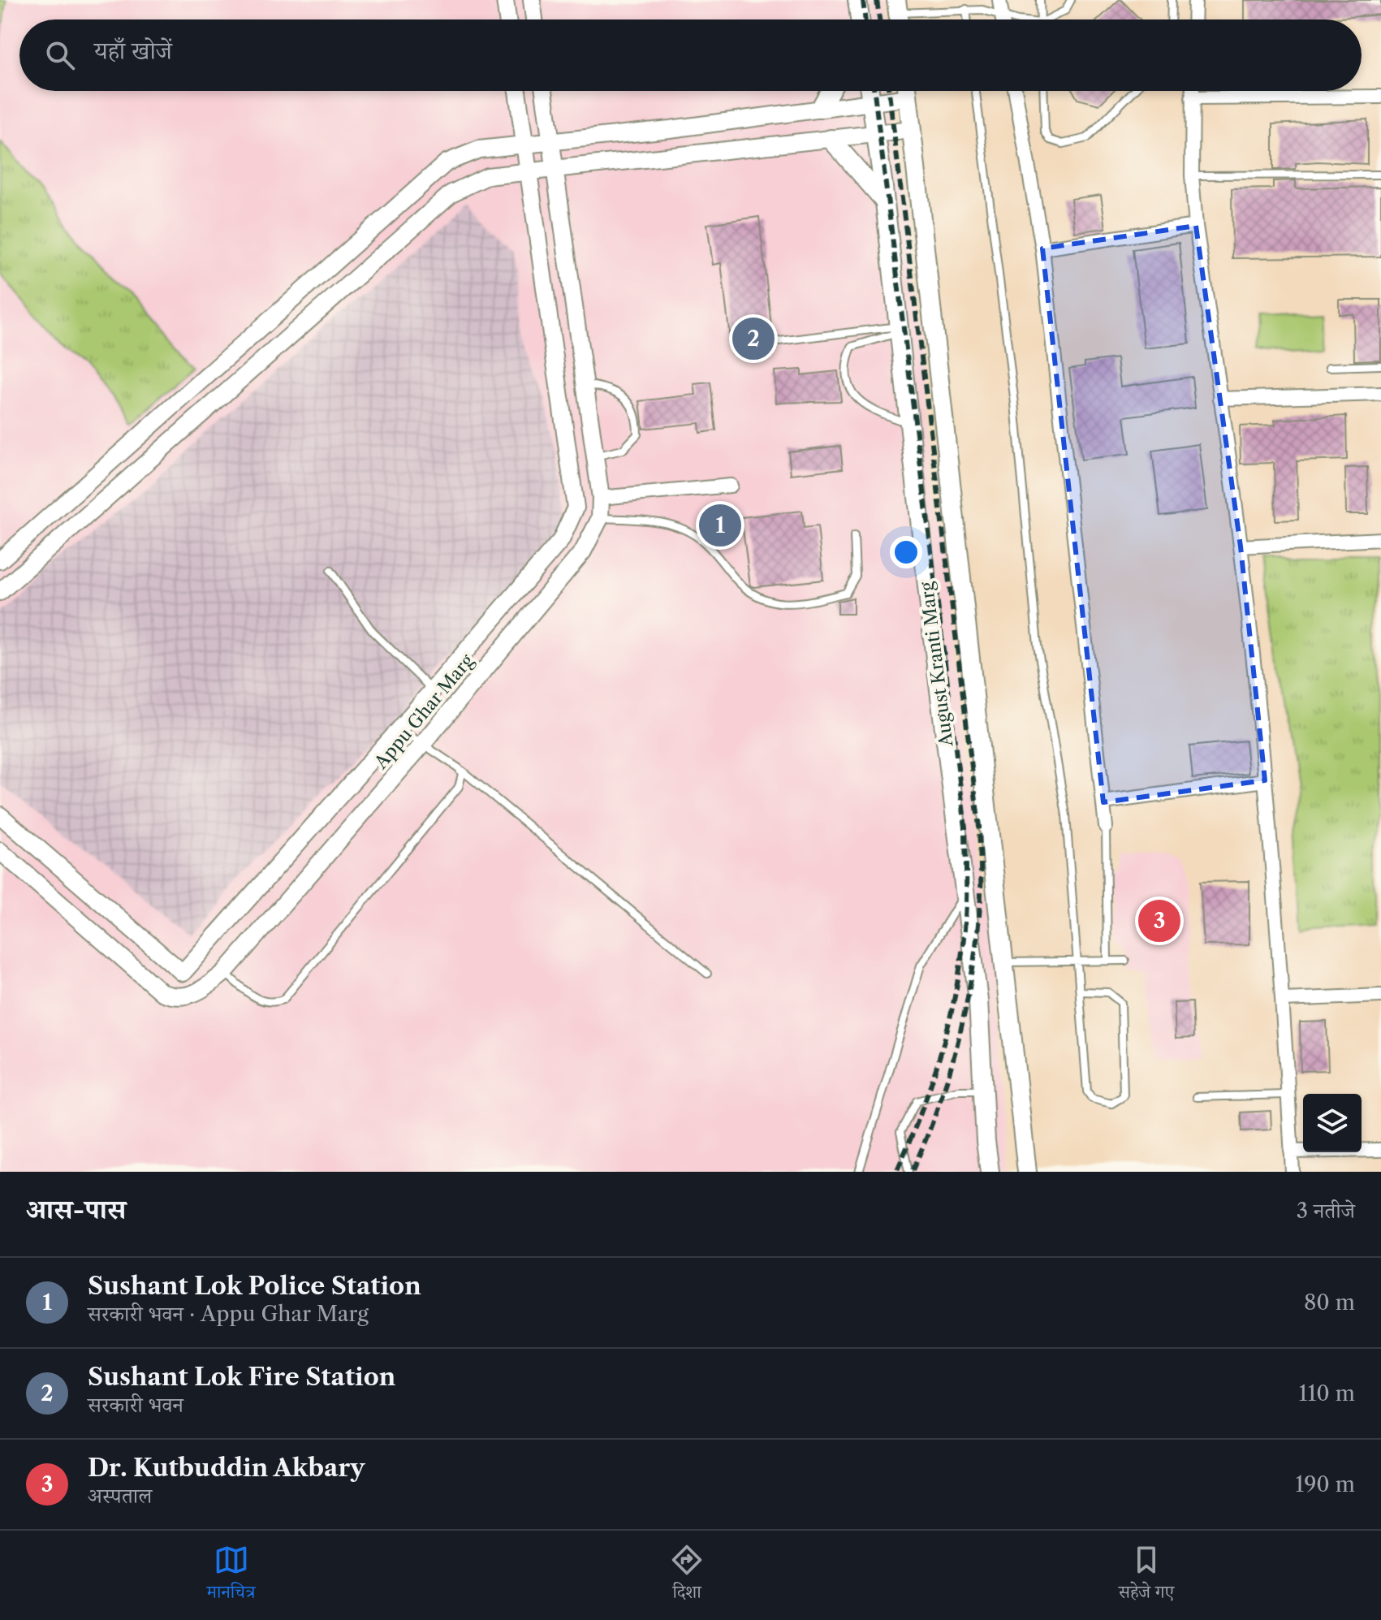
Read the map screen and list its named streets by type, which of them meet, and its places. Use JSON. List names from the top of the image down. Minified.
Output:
{"streets":{"main road":["August Kranti Marg"],"street":["Appu Ghar Marg"]},"page":{"search":"यहाँ खोजें","pins":["2","1","3"],"heading":["आस-पास","3 नतीजे"],"list":[{"mark":"1","name":"Sushant Lok Police Station","note":"सरकारी भवन · Appu Ghar Marg","value":"80 m"},{"mark":"2","name":"Sushant Lok Fire Station","note":"सरकारी भवन","value":"110 m"},{"mark":"3","name":"Dr. Kutbuddin Akbary","note":"अस्पताल","value":"190 m"}],"nav":["मानचित्र","दिशा","सहेजे गए"]}}
